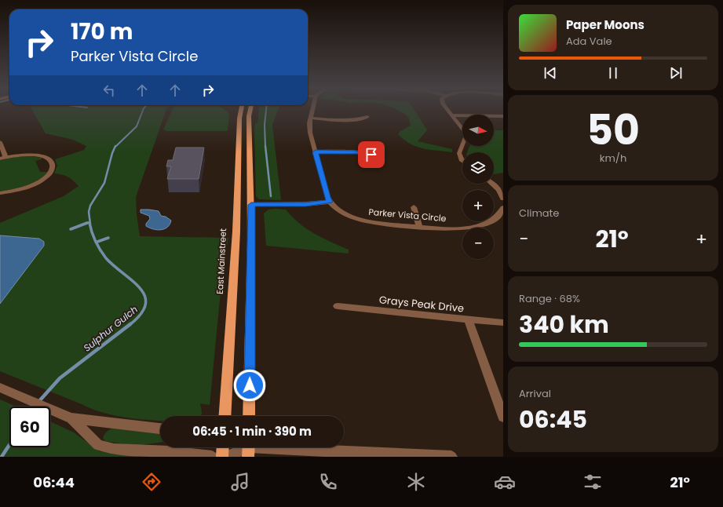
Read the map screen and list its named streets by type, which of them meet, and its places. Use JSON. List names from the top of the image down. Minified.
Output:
{"streets":{"main road":["East Mainstreet"],"street":["Parker Vista Circle","Grays Peak Drive"]},"water":["Sulphur Gulch"],"north":"right","page":{"turn":["170 m","Parker Vista Circle"],"song":["Paper Moons","Ada Vale"],"tile":[["50","km/h"],"Climate",["Range · 68%","340 km"],["Arrival","06:45"]],"map_buttons":["+","−"],"heat":["−","21°","+"],"limit":"60","trip":"06:45 · 1 min · 390 m","tabs":["06:44","21°"]}}
